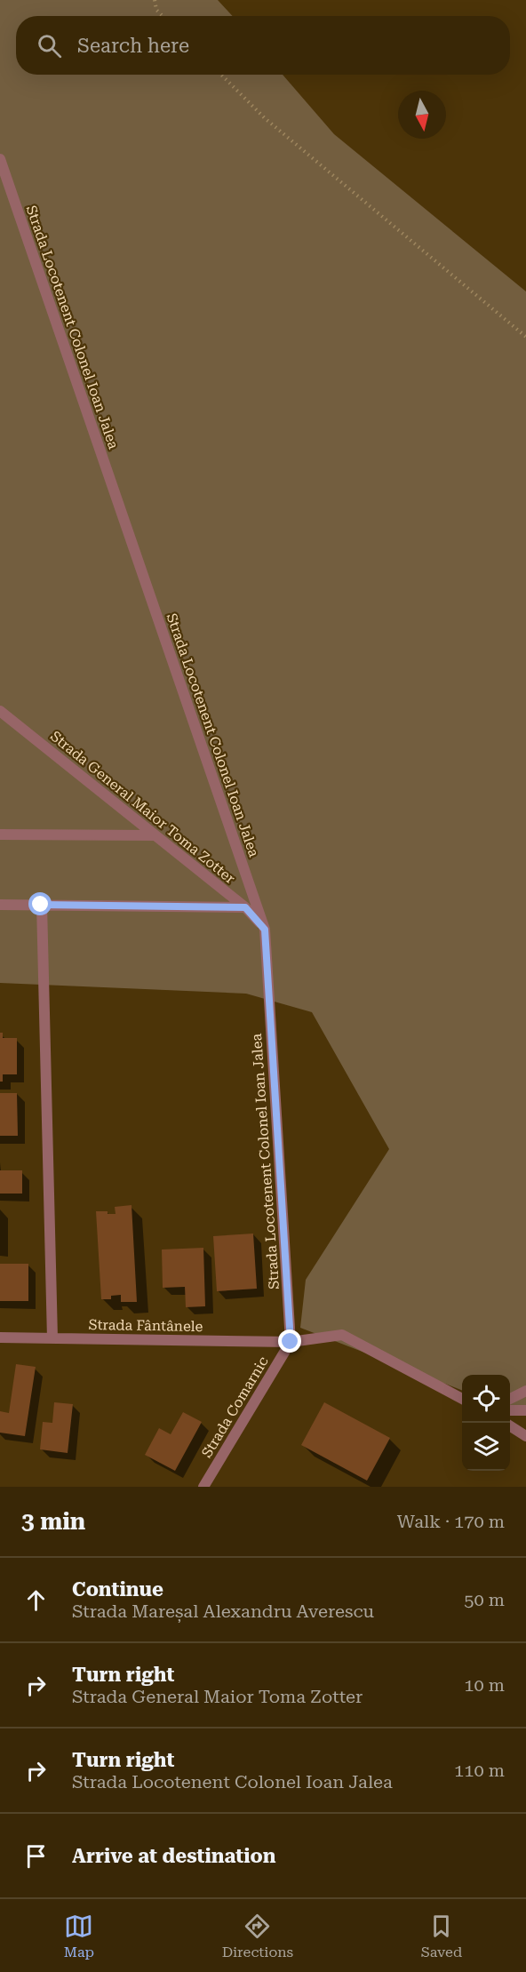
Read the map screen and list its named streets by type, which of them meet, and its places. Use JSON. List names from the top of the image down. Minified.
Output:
{"streets":{"street":["Strada Locotenent Colonel Ioan Jalea","Strada General Maior Toma Zotter","Strada Fântânele","Strada Comarnic"]},"crossings":[["Strada Locotenent Colonel Ioan Jalea","Strada General Maior Toma Zotter"],["Strada Locotenent Colonel Ioan Jalea","Strada Fântânele"],["Strada Locotenent Colonel Ioan Jalea","Strada Comarnic"],["Strada Fântânele","Strada Comarnic"]],"north":"bottom","page":{"search":"Search here","heading":["3 min","Walk · 170 m"],"list":[["Continue","Strada Mareșal Alexandru Averescu","50 m"],["Turn right","Strada General Maior Toma Zotter","10 m"],["Turn right","Strada Locotenent Colonel Ioan Jalea","110 m"],"Arrive at destination"],"nav":["Map","Directions","Saved"]}}
